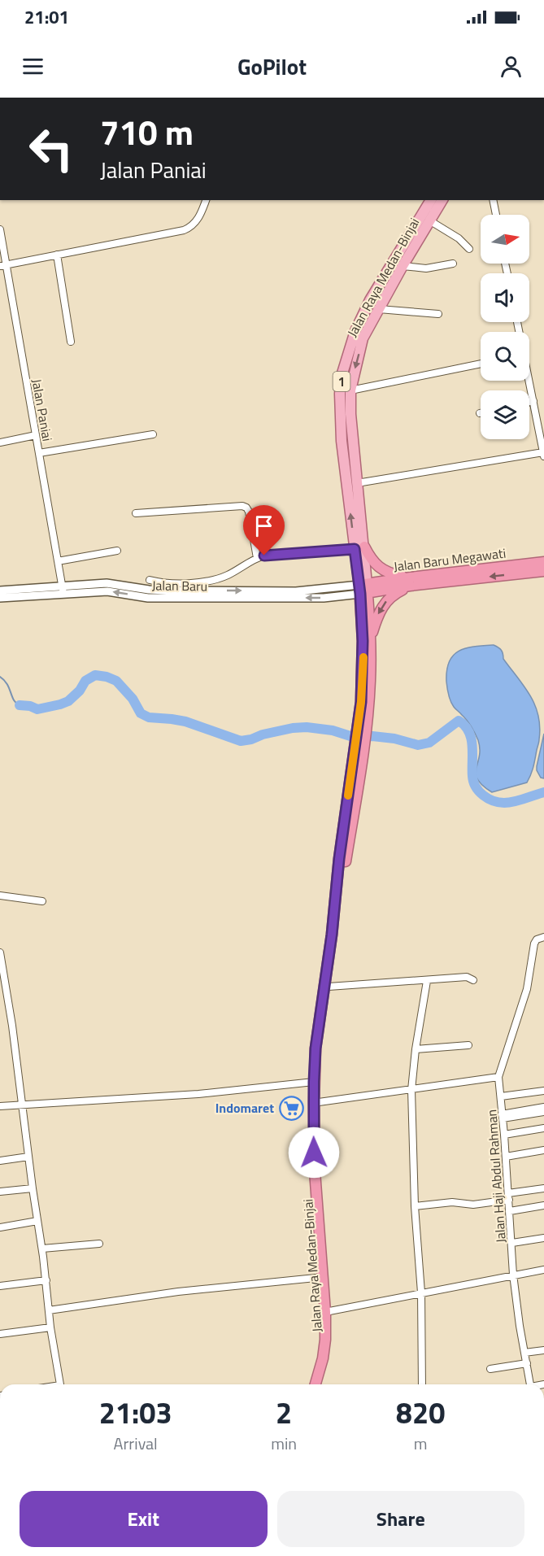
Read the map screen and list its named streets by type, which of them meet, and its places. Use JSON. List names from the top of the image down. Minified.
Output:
{"streets":{"highway":["Jalan Raya Medan-Binjai","1","Jalan Baru Megawati"],"street":["Jalan Paniai","Jalan Baru","Jalan Haji Abdul Rahman"]},"crossings":[["Jalan Raya Medan-Binjai","Jalan Baru Megawati"],["Jalan Raya Medan-Binjai","Jalan Baru"],["Jalan Paniai","Jalan Baru"],["Jalan Baru Megawati","Jalan Baru"]],"places":{"supermarket":["Indomaret"]},"north":"right","page":{"status":"21:01","header":"GoPilot","turn":["710 m","Jalan Paniai"],"eta":["21:03","Arrival","2","min","820","m"],"buttons":["Exit","Share"]}}
